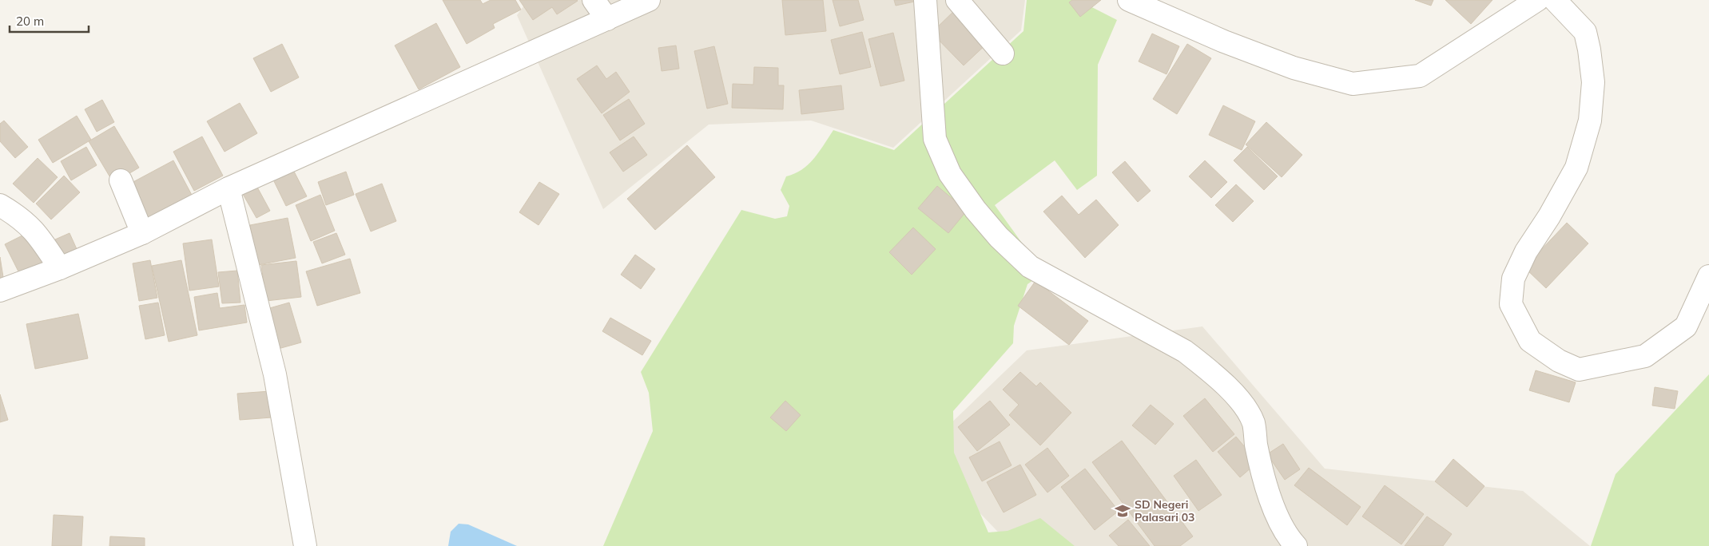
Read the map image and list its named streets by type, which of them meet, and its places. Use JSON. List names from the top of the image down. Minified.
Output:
{"places":{"school or university":["SD Negeri Palasari 03"]},"scale_bar":"20 m"}
